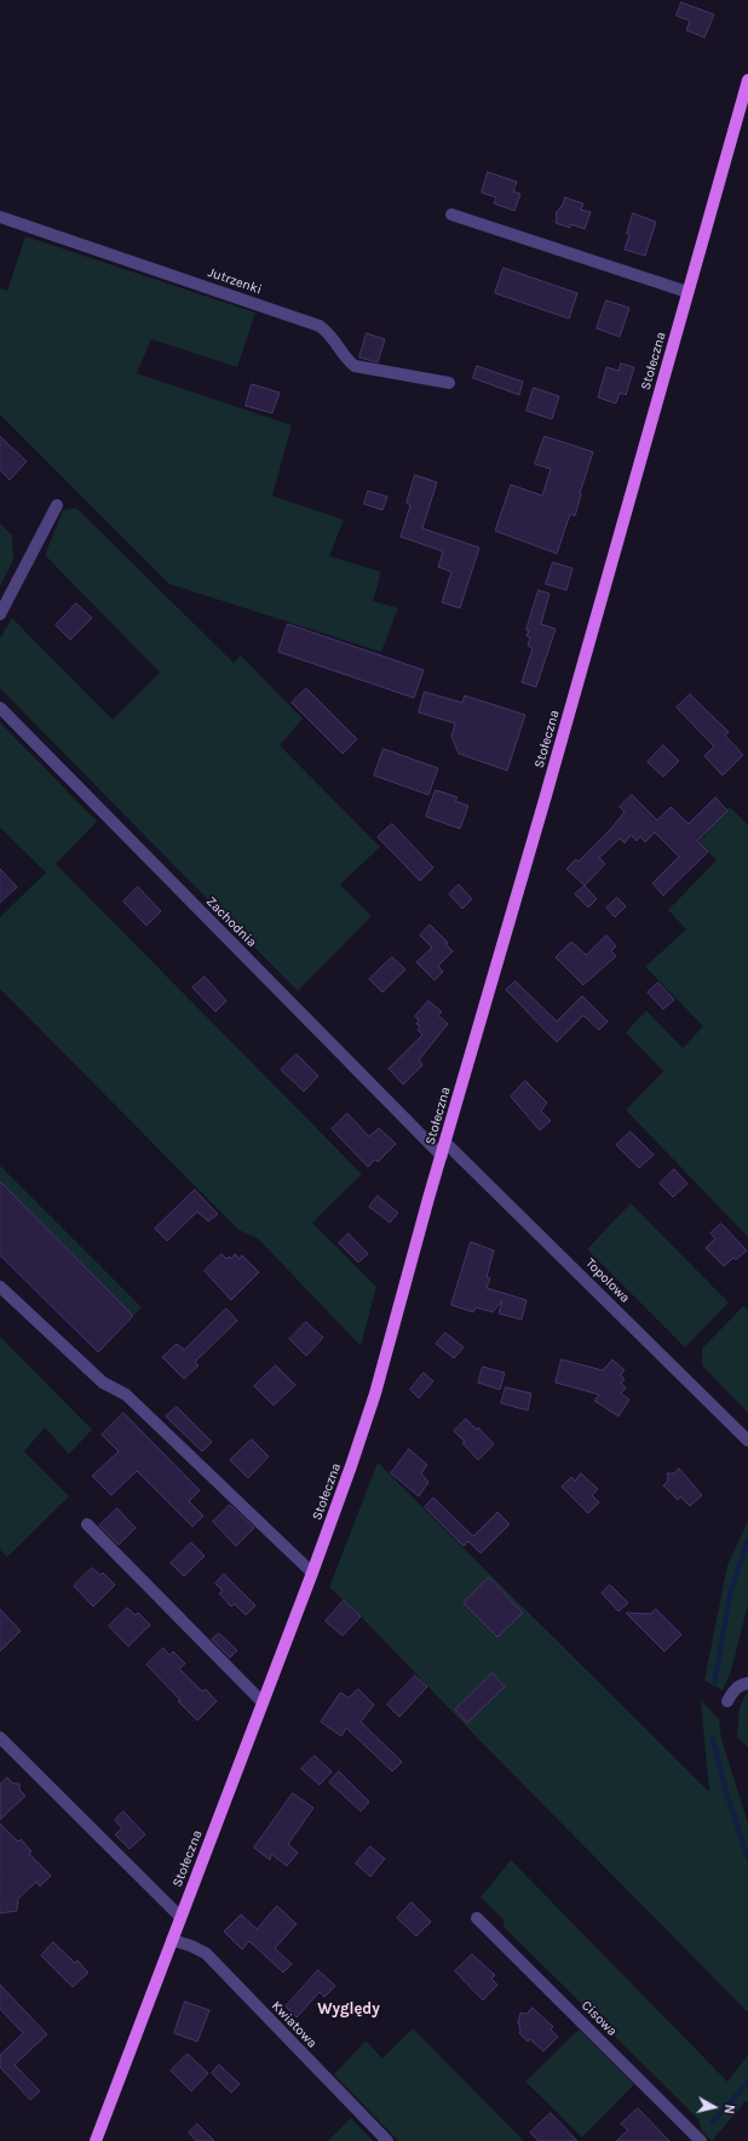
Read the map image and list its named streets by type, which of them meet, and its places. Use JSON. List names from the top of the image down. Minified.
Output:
{"streets":{"main road":["Stołeczna"],"street":["Jutrzenki","Zachodnia","Topolowa","Cisowa","Kwiatowa"]},"crossings":[["Stołeczna","Zachodnia"],["Stołeczna","Topolowa"],["Stołeczna","Kwiatowa"]],"districts":["Wyględy"],"north":"right"}
